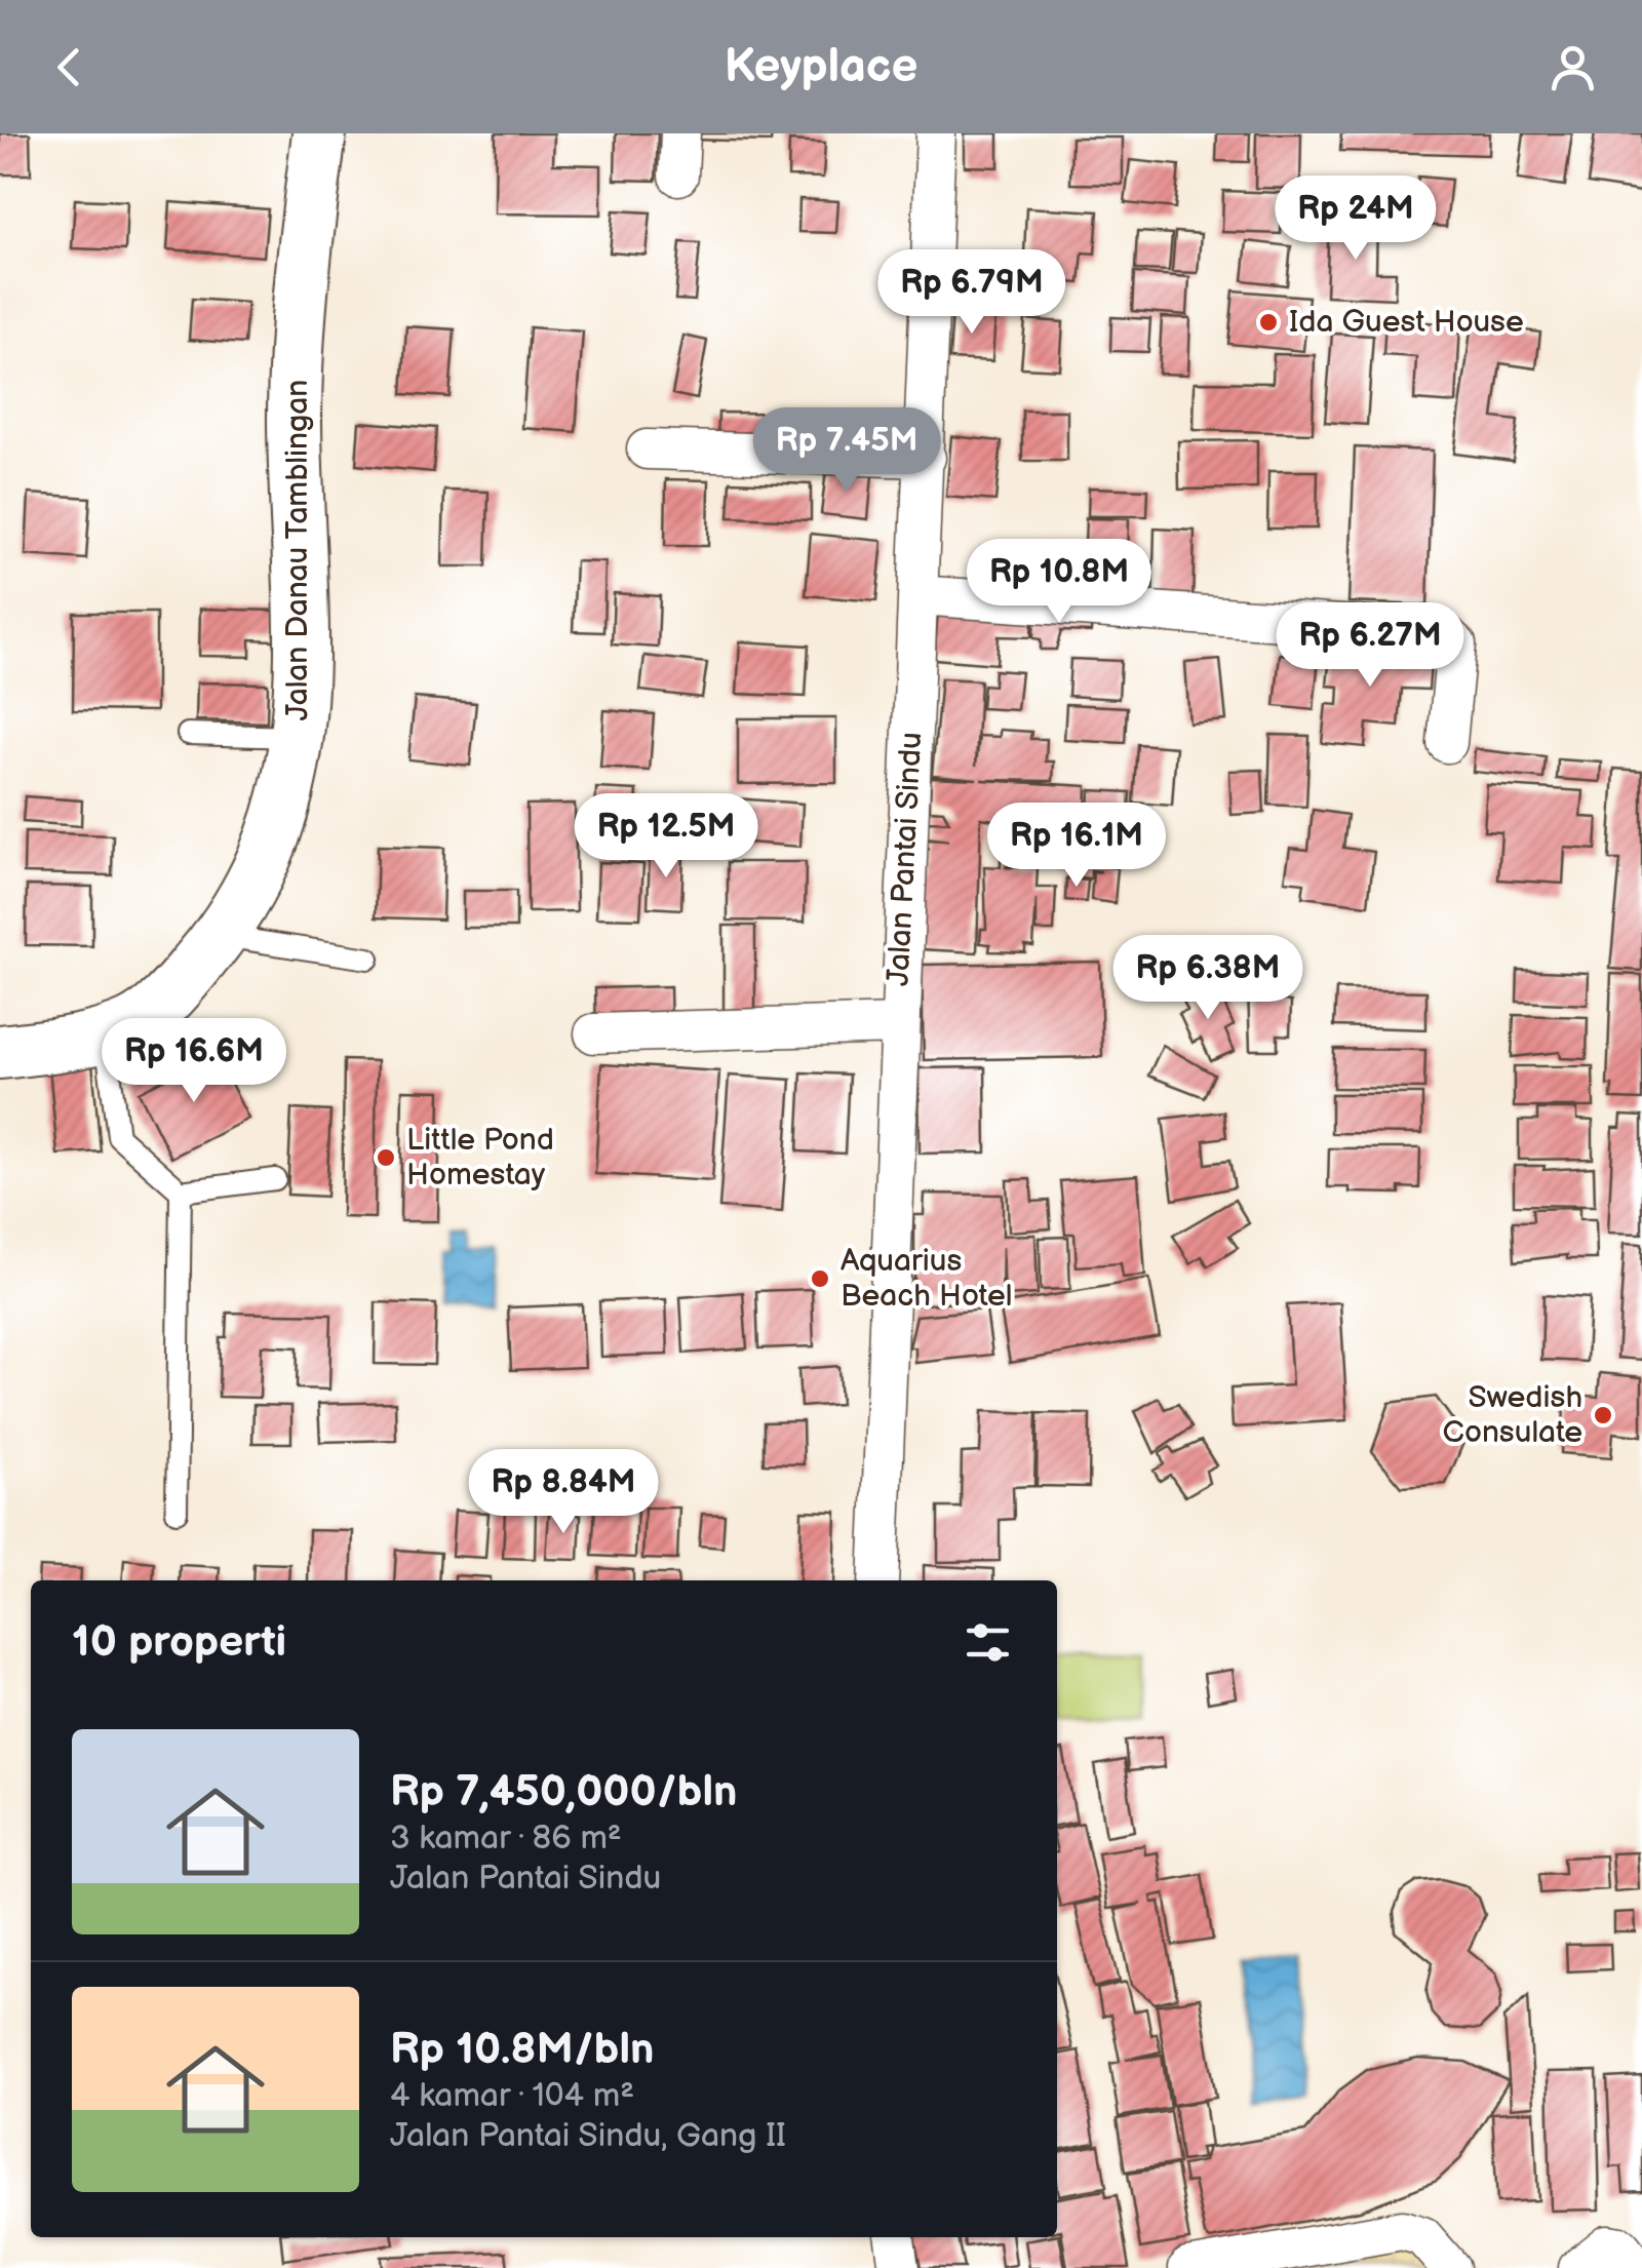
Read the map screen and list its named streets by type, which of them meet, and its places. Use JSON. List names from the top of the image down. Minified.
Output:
{"streets":{"street":["Jalan Danau Tamblingan","Jalan Pantai Sindu"]},"places":["Ida Guest House","Little Pond Homestay","Aquarius Beach Hotel","Swedish Consulate"],"page":{"header":"Keyplace","price":["Rp 24M","Rp 6.79M","Rp 7.45M","Rp 10.8M","Rp 6.27M","Rp 12.5M","Rp 16.1M","Rp 6.38M","Rp 16.6M","Rp 8.84M"],"heading":"10 properti","list":[{"name":"Rp 7,450,000/bln","note":"3 kamar · 86 m² · Jalan Pantai Sindu"},{"name":"Rp 10.8M/bln","note":"4 kamar · 104 m² · Jalan Pantai Sindu, Gang II"}]}}
